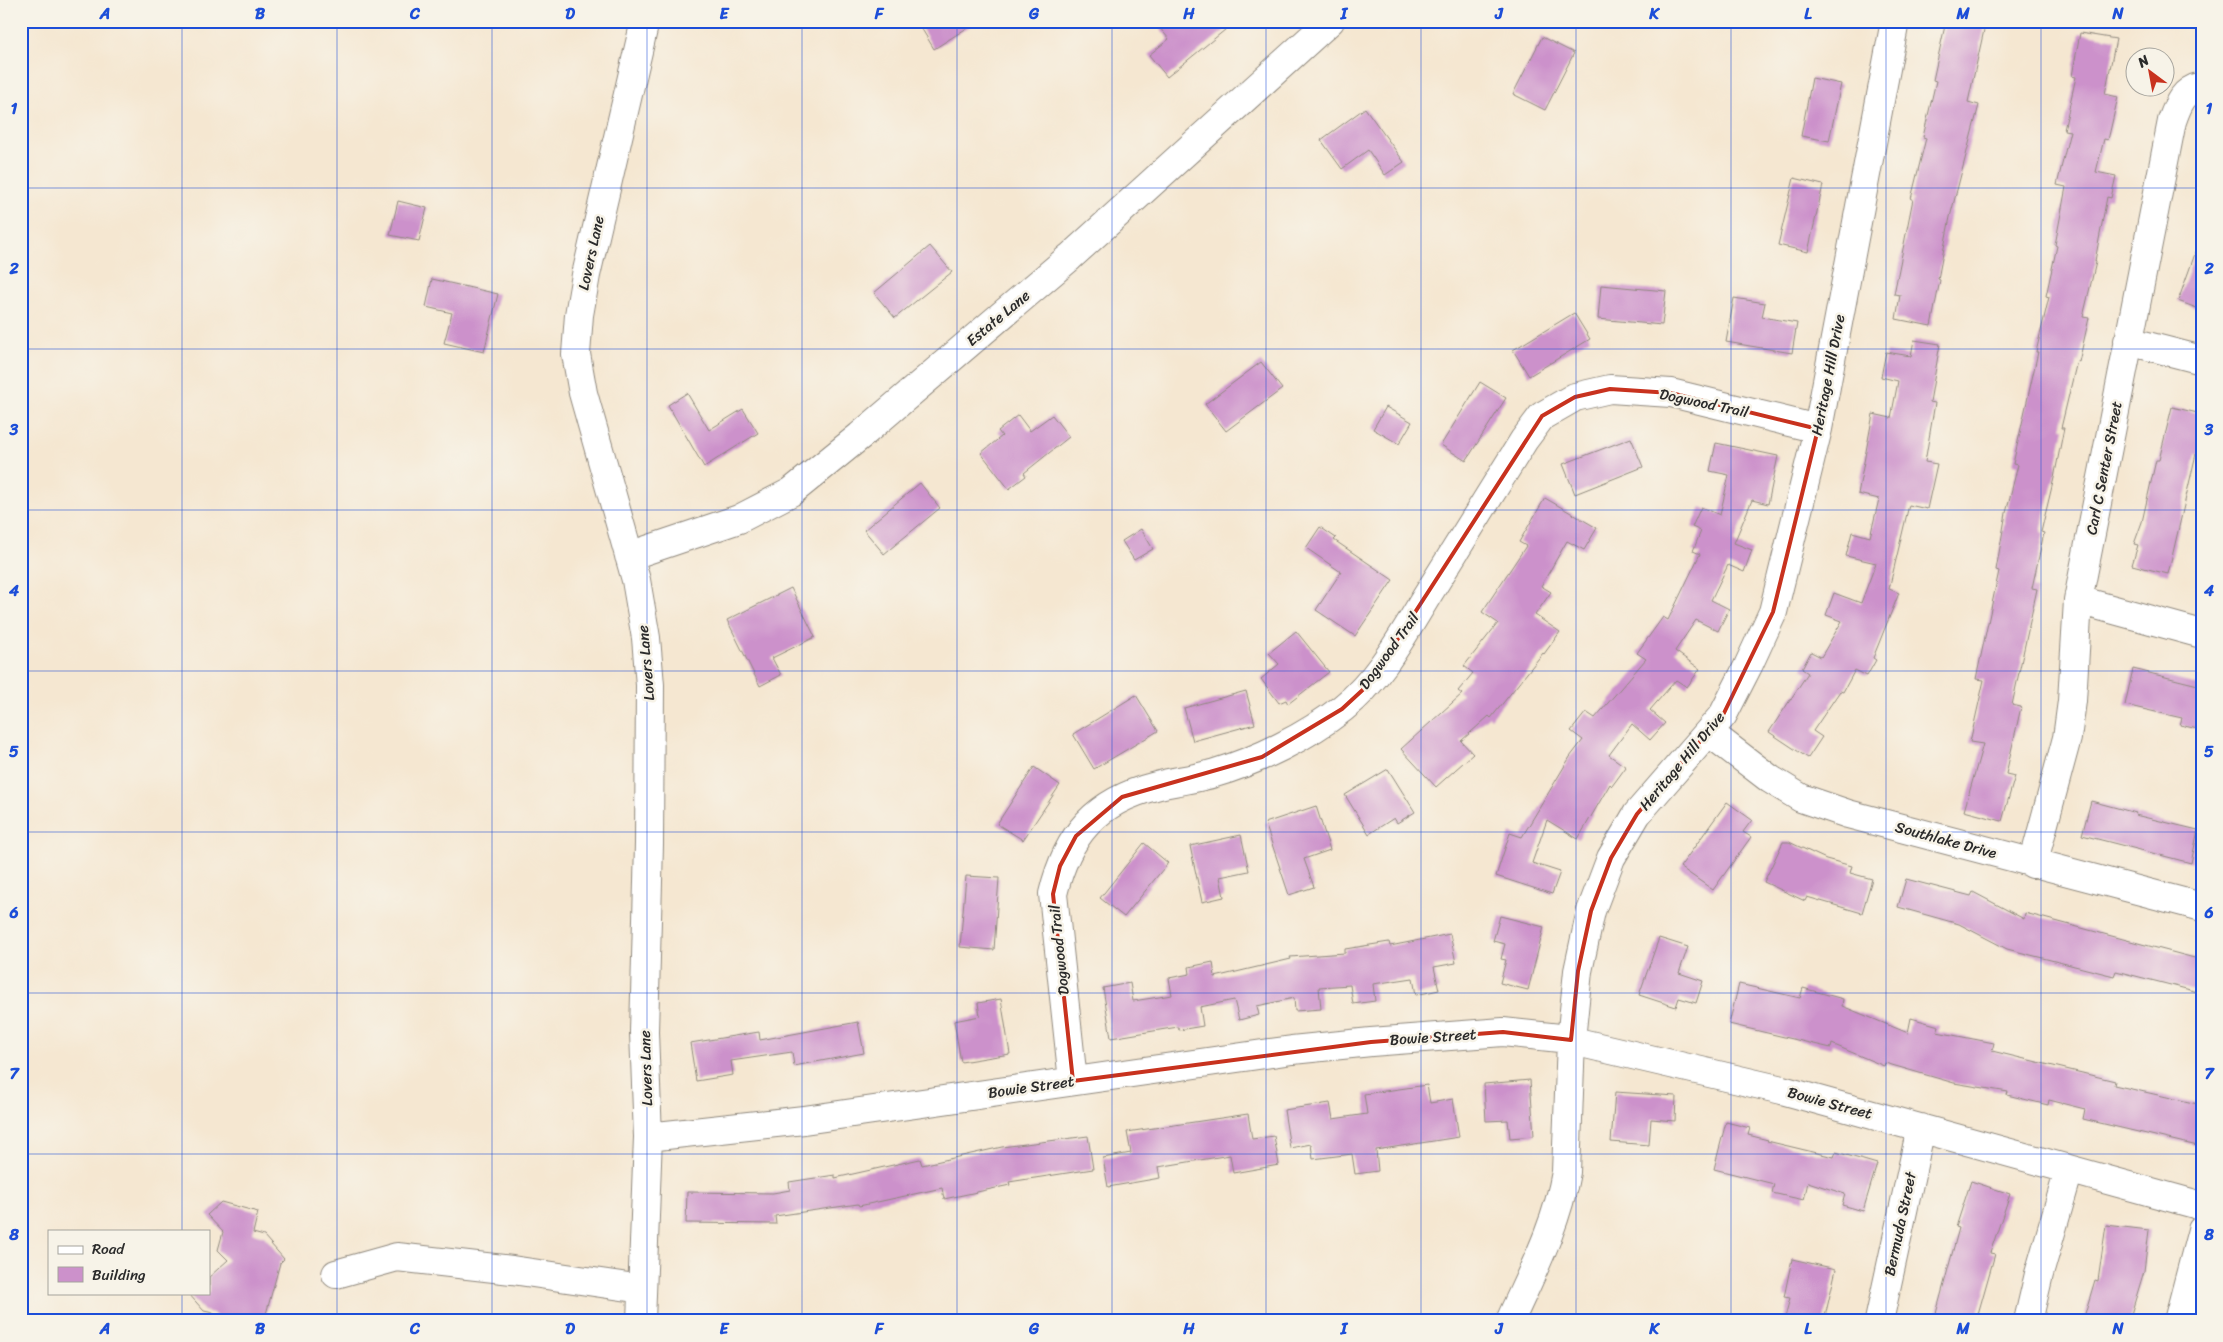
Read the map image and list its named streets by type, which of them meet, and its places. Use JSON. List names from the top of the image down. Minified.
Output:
{"streets":{"street":["Lovers Lane","Estate Lane","Heritage Hill Drive","Dogwood Trail","Carl C Senter Street","Southlake Drive","Bowie Street","Bermuda Street"]},"crossings":[["Lovers Lane","Estate Lane"],["Lovers Lane","Bowie Street"],["Heritage Hill Drive","Dogwood Trail"],["Heritage Hill Drive","Southlake Drive"],["Heritage Hill Drive","Bowie Street"],["Dogwood Trail","Bowie Street"],["Carl C Senter Street","Southlake Drive"],["Bowie Street","Bermuda Street"]],"legend":["Road","Building"],"north":"top left","grid":{"columns":["A","B","C","D","E","F","G","H","I","J","K","L","M","N"],"rows":["1","2","3","4","5","6","7","8"]}}
